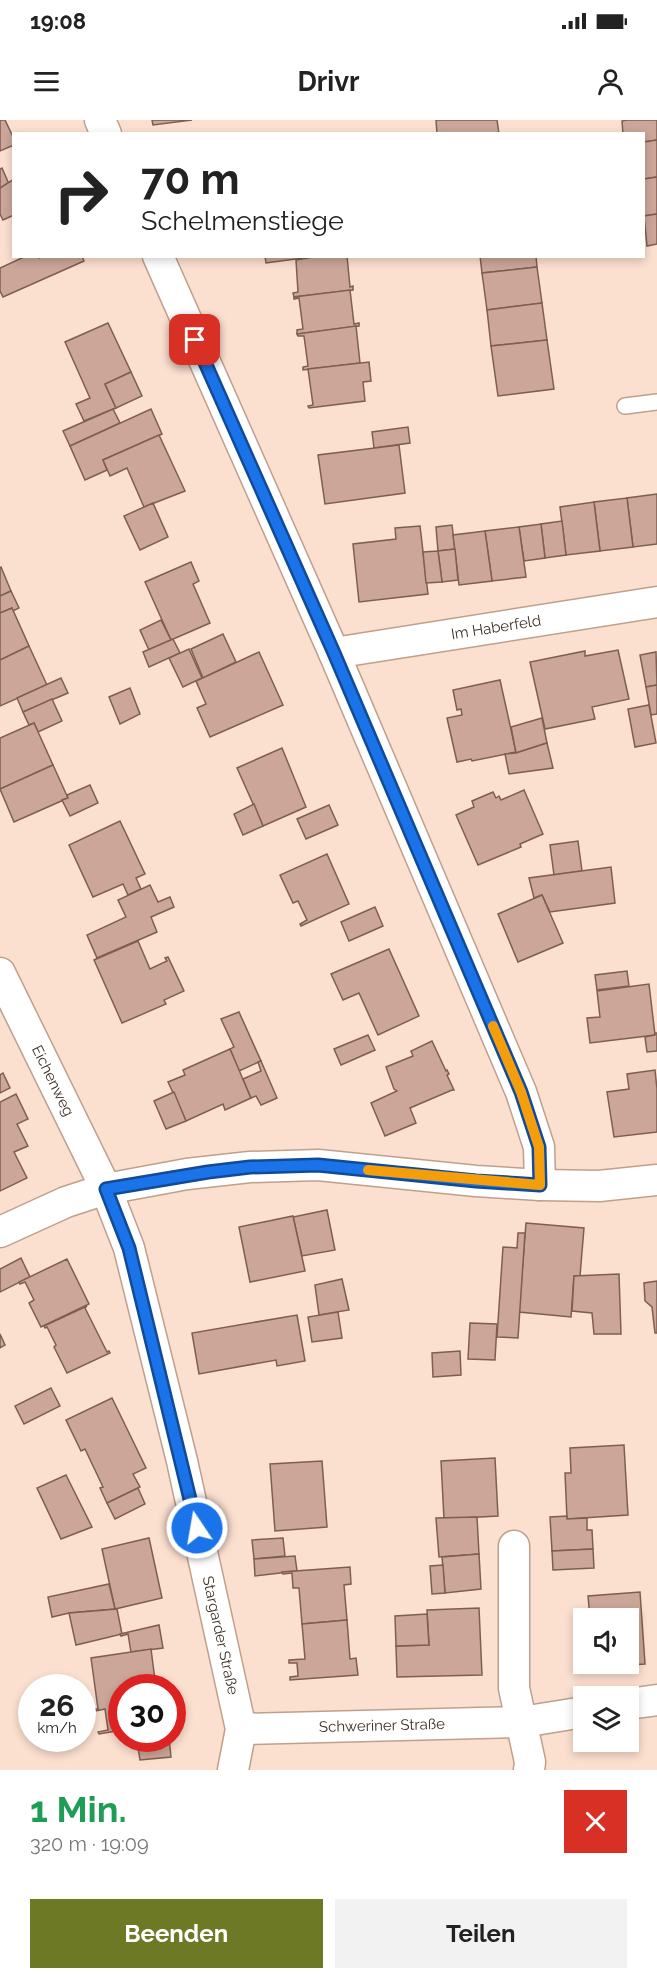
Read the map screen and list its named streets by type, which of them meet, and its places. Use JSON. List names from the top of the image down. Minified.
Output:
{"streets":{"street":["Im Haberfeld","Eichenweg","Stargarder Straße","Schweriner Straße"]},"crossings":[["Eichenweg","Stargarder Straße"],["Stargarder Straße","Schweriner Straße"]],"page":{"status":"19:08","header":"Drivr","turn":["70 m","Schelmenstiege"],"speed":"26 km/h","limit":"30","heading":["1 Min.","320 m · 19:09"],"buttons":["Beenden","Teilen"]}}
